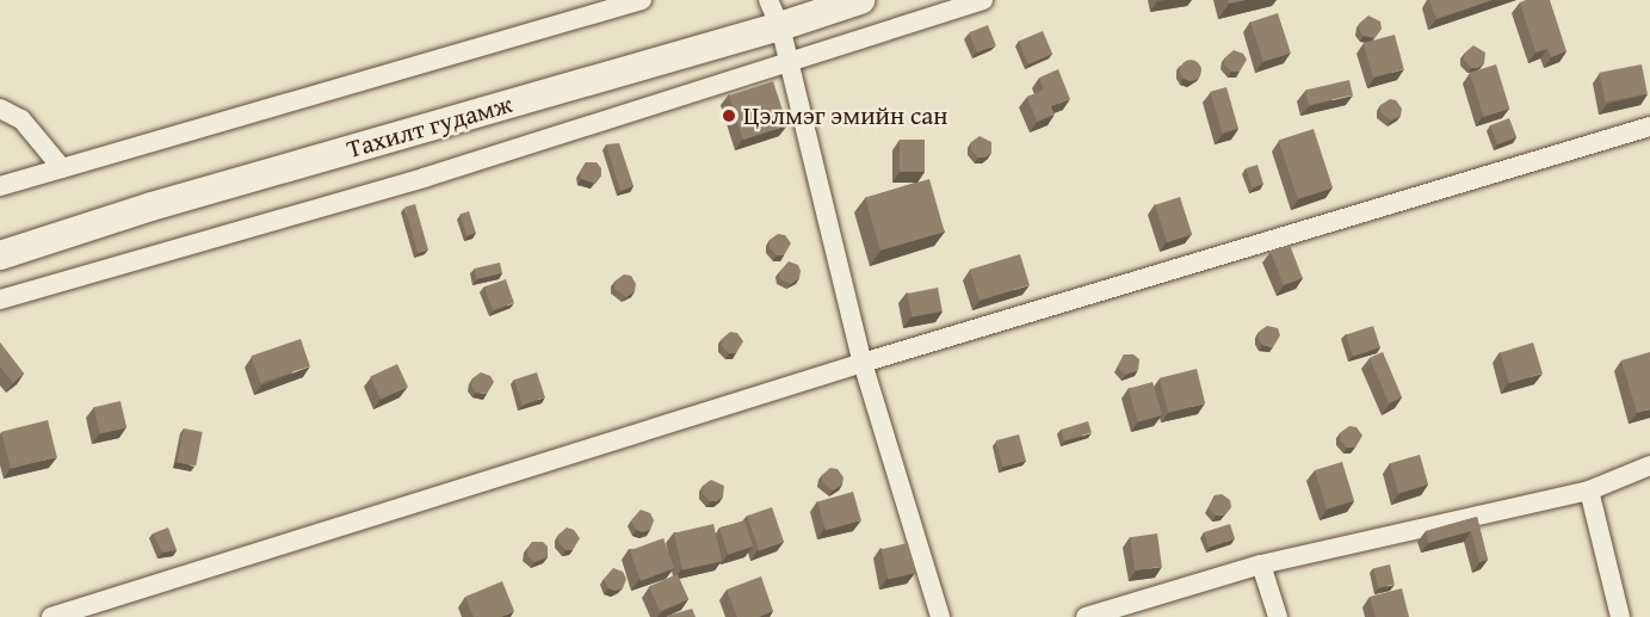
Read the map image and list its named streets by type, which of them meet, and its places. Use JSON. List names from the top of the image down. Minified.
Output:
{"streets":{"main road":["Тахилт гудамж"]},"places":["Цэлмэг эмийн сан"]}
